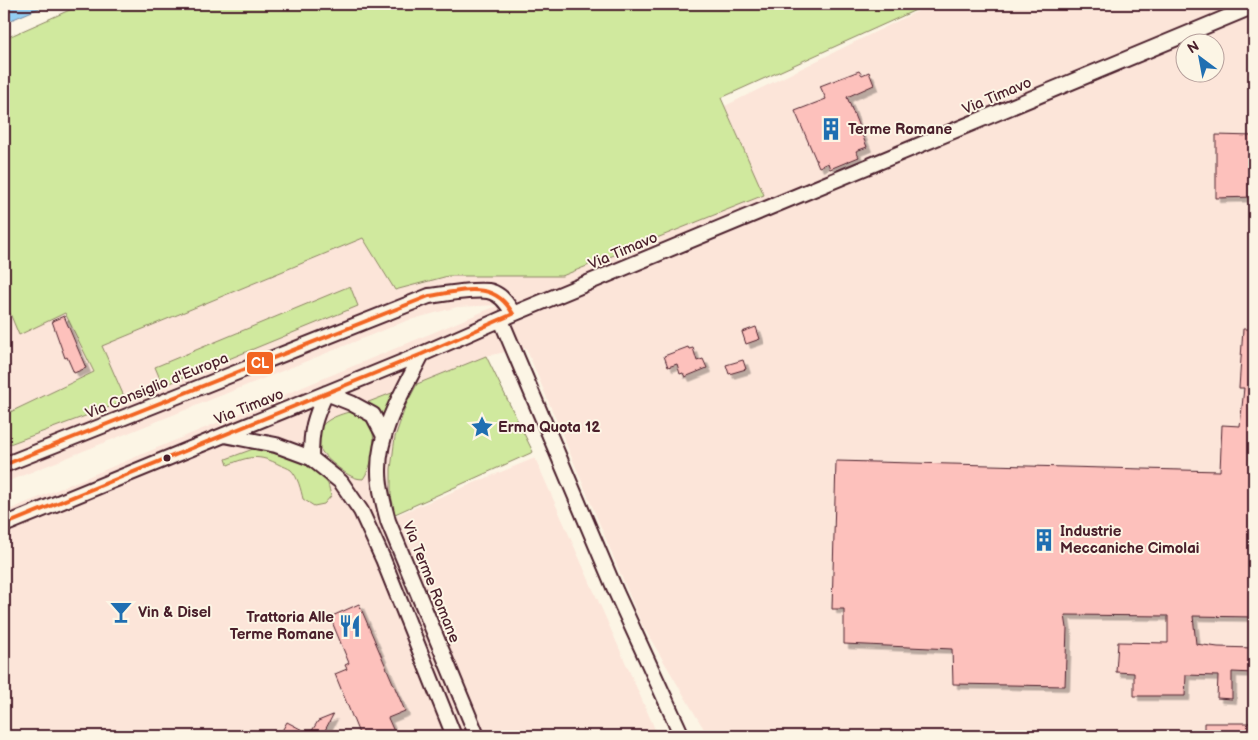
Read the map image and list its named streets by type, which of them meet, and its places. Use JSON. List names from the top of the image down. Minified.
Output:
{"streets":{"street":["Via Timavo","Via Consiglio d'Europa","Via Terme Romane"]},"crossings":[["Via Timavo","Via Consiglio d'Europa"],["Via Timavo","Via Terme Romane"]],"places":{"building":["Terme Romane","Industrie Meccaniche Cimolai"],"place":["Erma Quota 12"],"bar":["Vin & Disel"],"restaurant":["Trattoria Alle Terme Romane"]},"lines":["transit line CL"],"north":"top left"}
